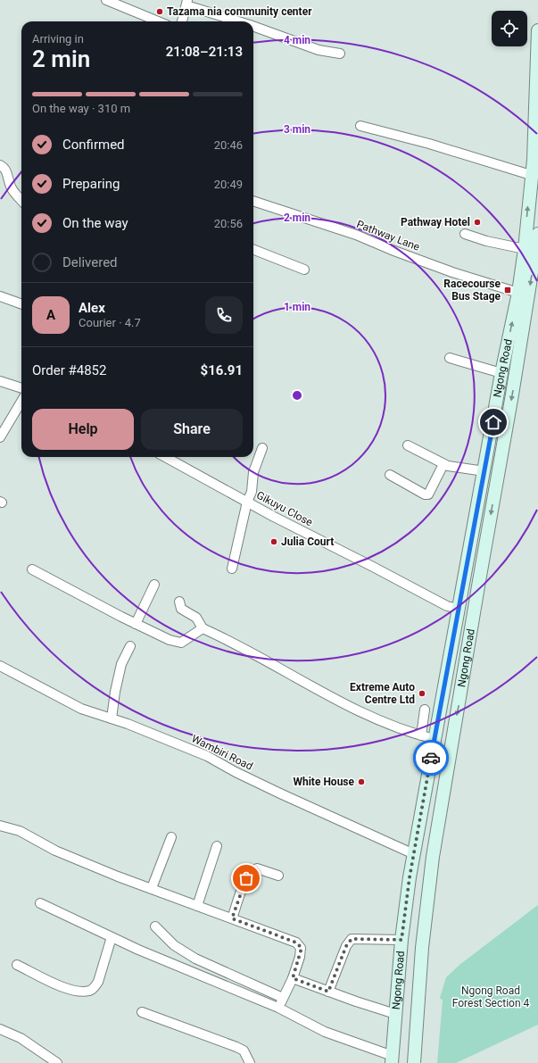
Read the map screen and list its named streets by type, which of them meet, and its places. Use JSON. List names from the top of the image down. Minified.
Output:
{"streets":{"main road":["Ngong Road"],"street":["Pathway Lane","Gikuyu Close","Wambiri Road"]},"crossings":[["Pathway Lane","Ngong Road"],["Ngong Road","Gikuyu Close"],["Ngong Road","Wambiri Road"]],"parks":["Ngong Road Forest Section 4"],"places":{"other":["Tazama nia community center","Pathway Hotel","Julia Court","Extreme Auto Centre Ltd","White House"],"transit":["Racecourse Bus Stage"]},"page":{"heading":["2 min","Arriving in","21:08–21:13"],"panel":["Alex","Courier · 4.7","Order #4852","$16.91"],"bar":"On the way · 310 m","list":[["Confirmed","20:46"],["Preparing","20:49"],["On the way","20:56"],"Delivered"],"round":"A","buttons":["Help","Share"]},"rings":["4 min","3 min","2 min","1 min"]}
